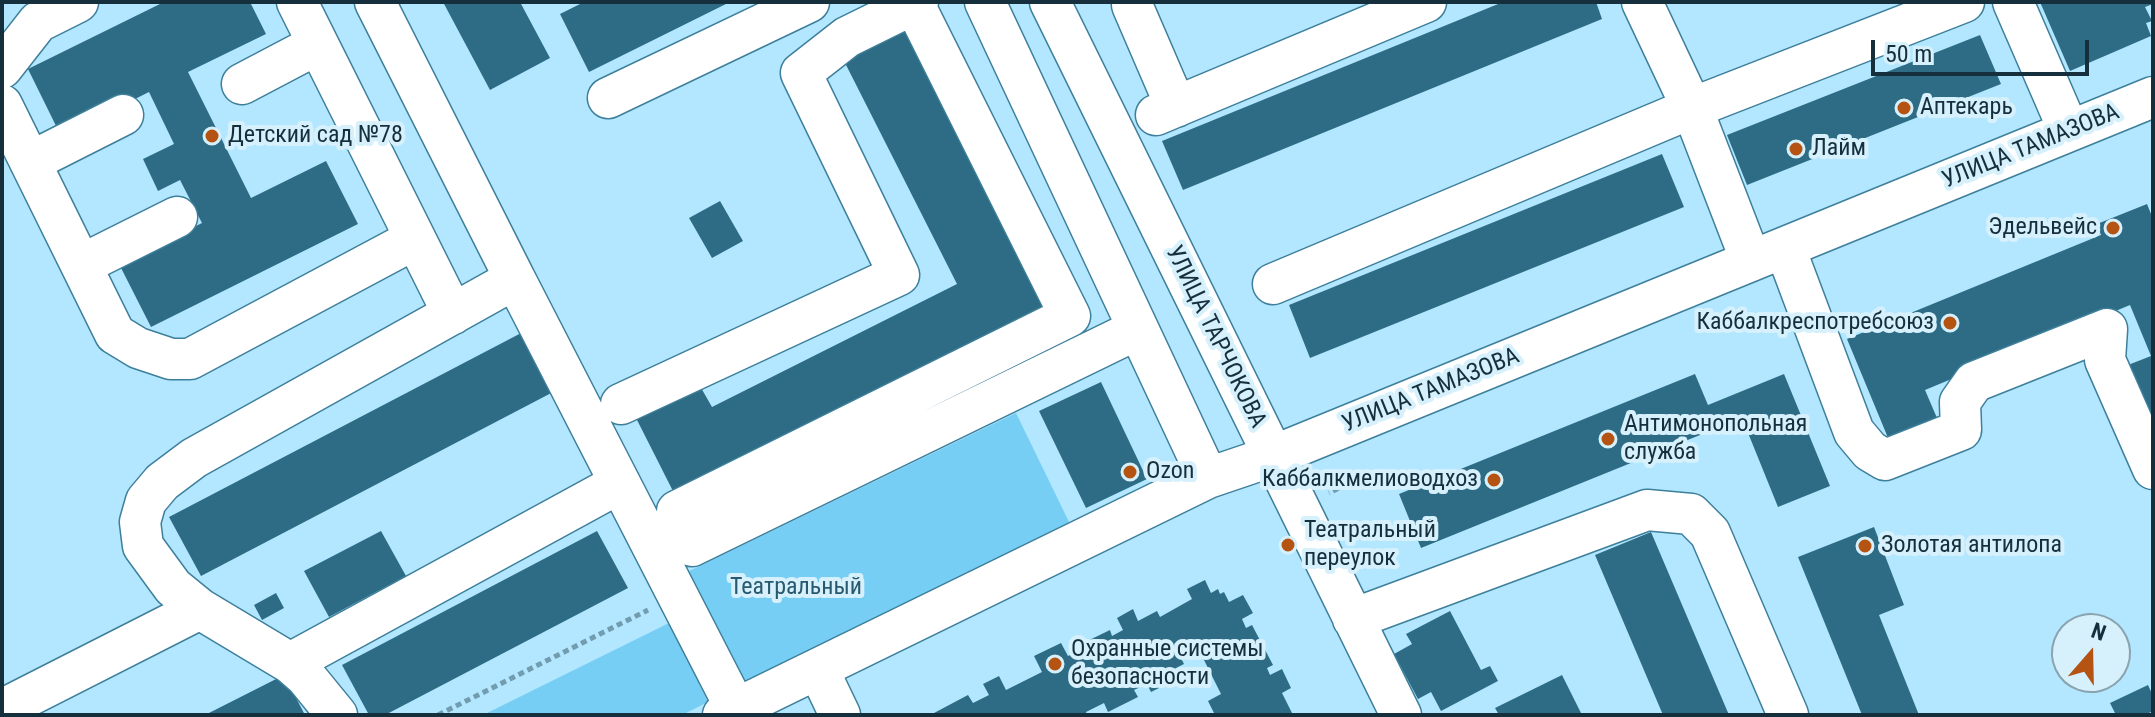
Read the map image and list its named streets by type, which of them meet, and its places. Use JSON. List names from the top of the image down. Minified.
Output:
{"streets":{"street":["УЛИЦА ТАМАЗОВА","УЛИЦА ТАРЧОКОВА"]},"crossings":[["УЛИЦА ТАМАЗОВА","УЛИЦА ТАРЧОКОВА"]],"parks":["Театральный"],"places":["Аптекарь","Детский сад №78","Лайм","Эдельвейс","Каббалкреспотребсоюз","Антимонопольная служба","Ozon","Каббалкмелиоводхоз","Театральный переулок","Золотая антилопа","Охранные системы безопасности"],"scale_bar":"50 m","north":"top"}
